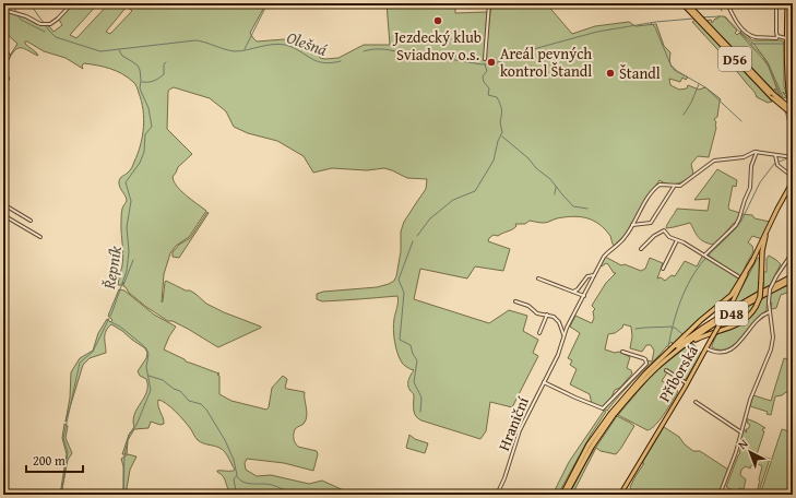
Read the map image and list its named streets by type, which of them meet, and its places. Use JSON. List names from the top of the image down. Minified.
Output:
{"streets":{"highway":["D56","D48"],"main road":["Příborská"],"street":["Hraniční"]},"water":["Olešná","Řepník"],"places":["Jezdecký klub Sviadnov o.s.","Areál pevných kontrol Štandl","Štandl"],"scale_bar":"200 m","north":"top left"}
